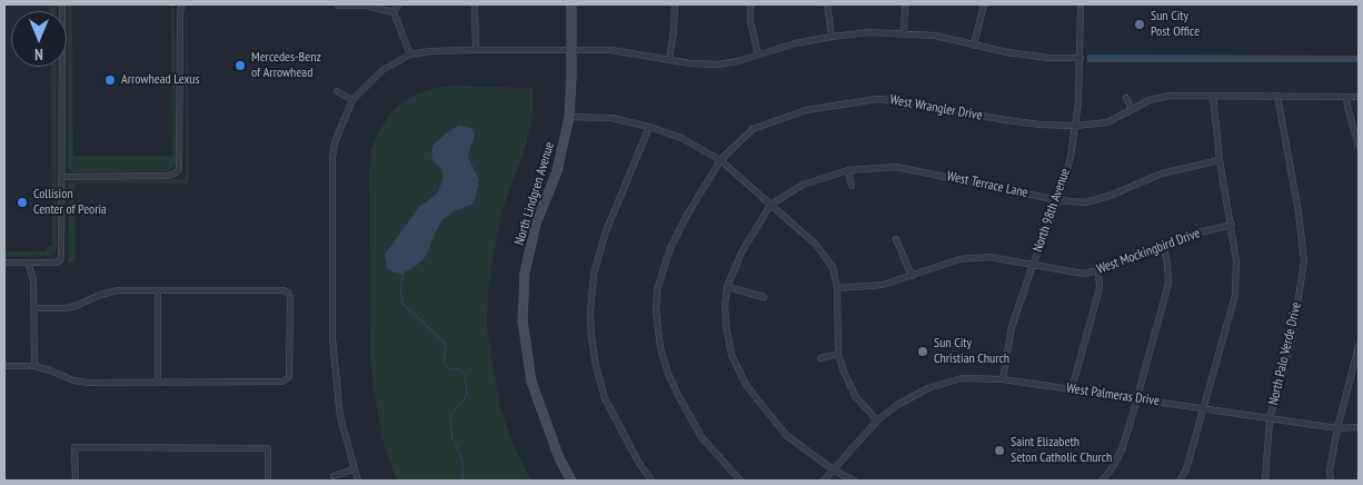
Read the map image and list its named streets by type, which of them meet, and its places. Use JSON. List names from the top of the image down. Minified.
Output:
{"streets":{"street":["West Wrangler Drive","West Terrace Lane","North Lindgren Avenue","North 98th Avenue","West Mockingbird Drive","North Palo Verde Drive","West Palmeras Drive"]},"crossings":[["West Wrangler Drive","North 98th Avenue"],["West Wrangler Drive","North Palo Verde Drive"],["West Terrace Lane","North 98th Avenue"],["North 98th Avenue","West Mockingbird Drive"],["North 98th Avenue","West Palmeras Drive"],["North Palo Verde Drive","West Palmeras Drive"]],"places":["Sun City Post Office","Mercedes-Benz of Arrowhead","Arrowhead Lexus","Collision Center of Peoria","Sun City Christian Church","Saint Elizabeth Seton Catholic Church"],"north":"bottom"}
